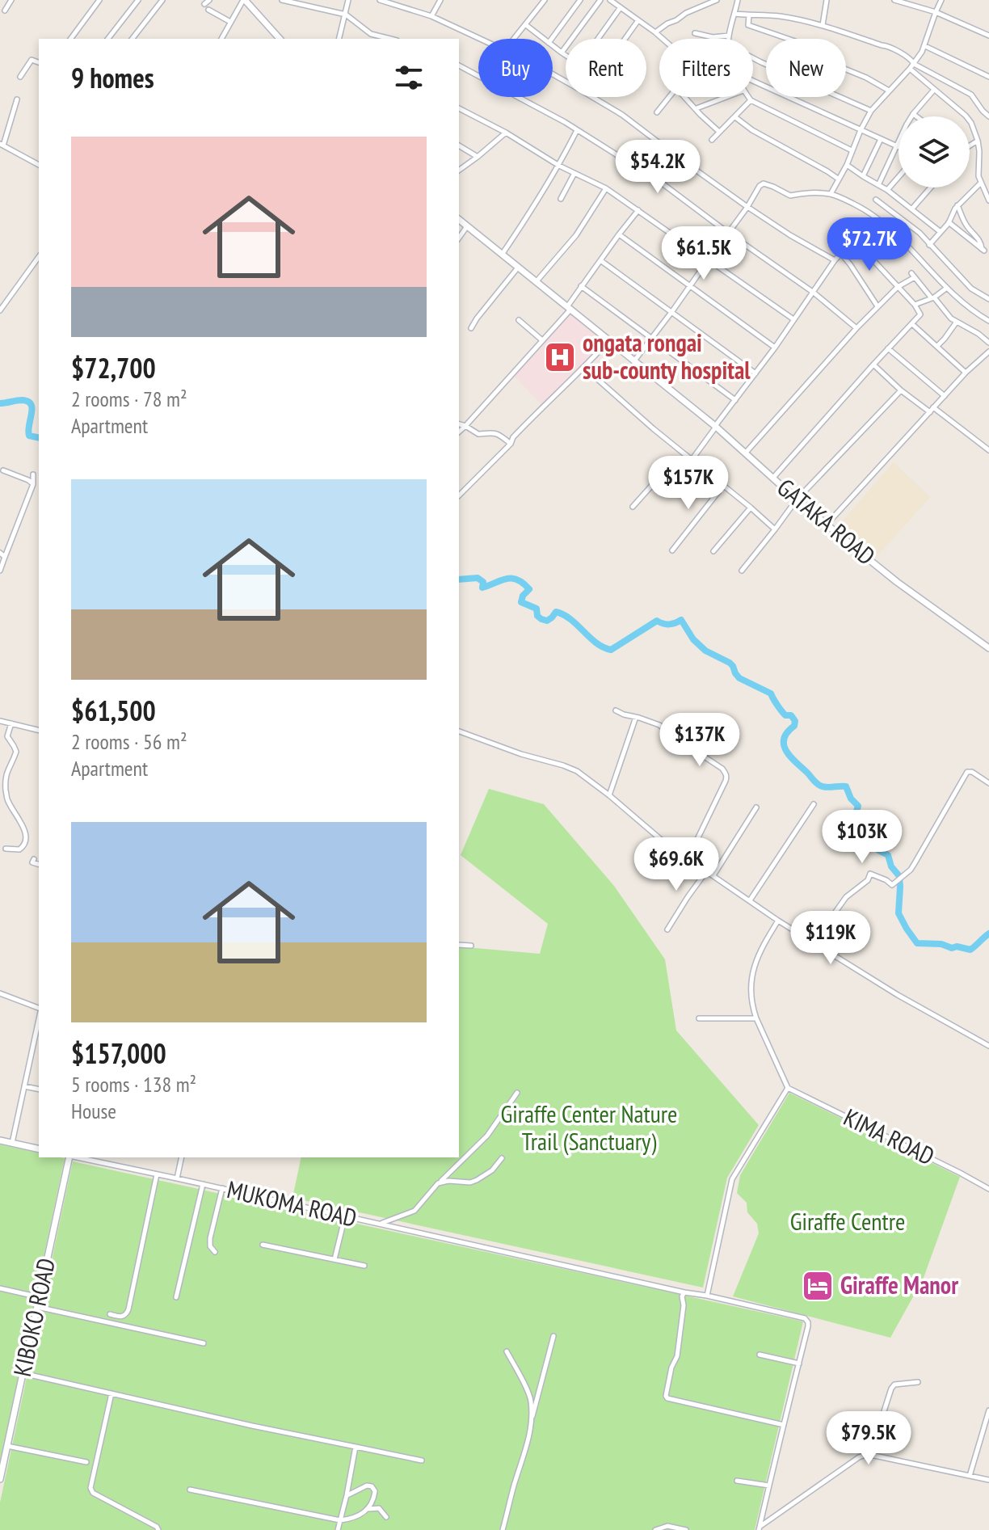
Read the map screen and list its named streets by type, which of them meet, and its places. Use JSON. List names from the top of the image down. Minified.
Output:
{"streets":{"street":["GATAKA ROAD","KIMA ROAD","MUKOMA ROAD","KIBOKO ROAD"]},"parks":["Giraffe Center Nature Trail (Sanctuary)","Giraffe Centre"],"places":{"hospital":["ongata rongai sub-county hospital"],"hotel":["Giraffe Manor"]},"page":{"chip":["Buy","Rent","Filters","New"],"heading":"9 homes","list":[{"name":"$72,700","note":"2 rooms · 78 m² · Apartment"},{"name":"$61,500","note":"2 rooms · 56 m² · Apartment"},{"name":"$157,000","note":"5 rooms · 138 m² · House"}],"price":["$54.2K","$72.7K","$61.5K","$157K","$137K","$103K","$69.6K","$119K","$79.5K"]}}
